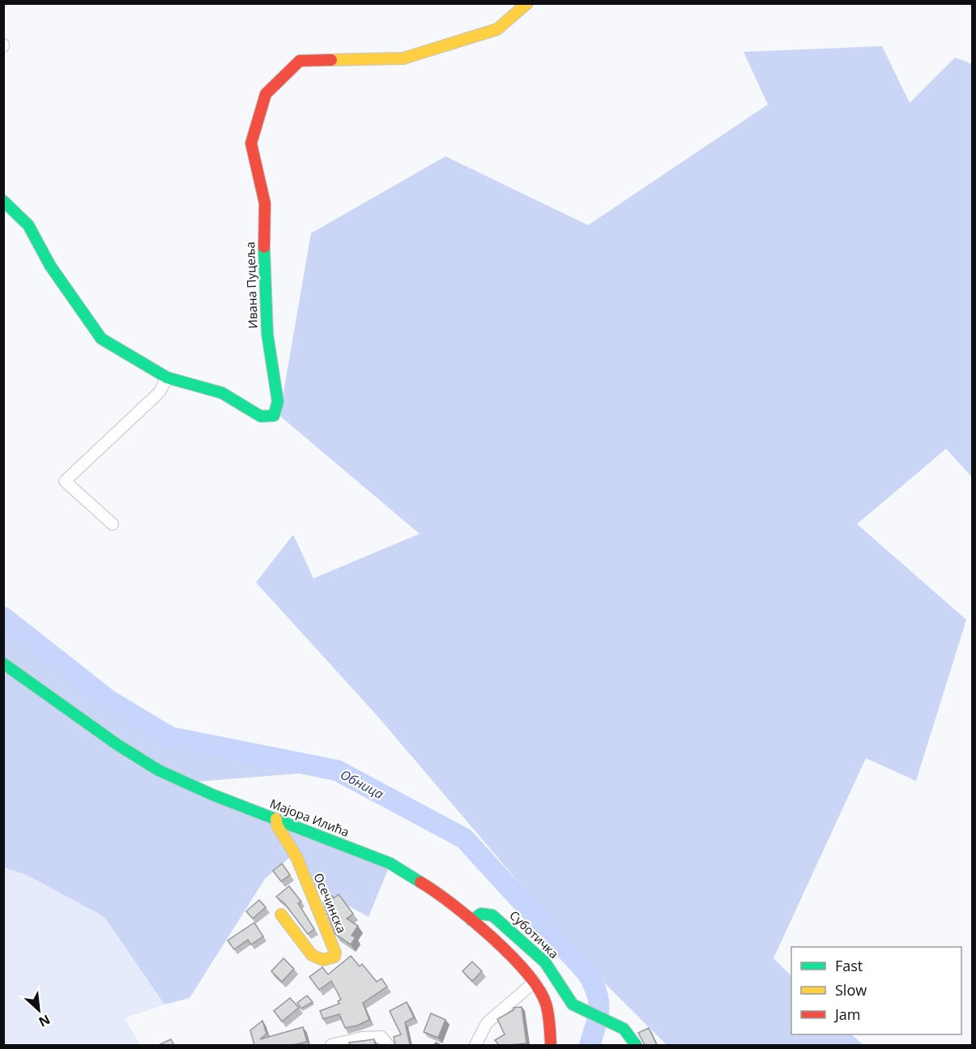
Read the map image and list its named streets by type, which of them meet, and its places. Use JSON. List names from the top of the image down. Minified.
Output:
{"streets":{"street":["Ивана Пуцеља","Мајора Илића","Осечинска","Суботичка"]},"crossings":[["Мајора Илића","Осечинска"],["Мајора Илића","Суботичка"]],"water":["Обница"],"legend":["Fast","Slow","Jam"],"north":"bottom right"}
